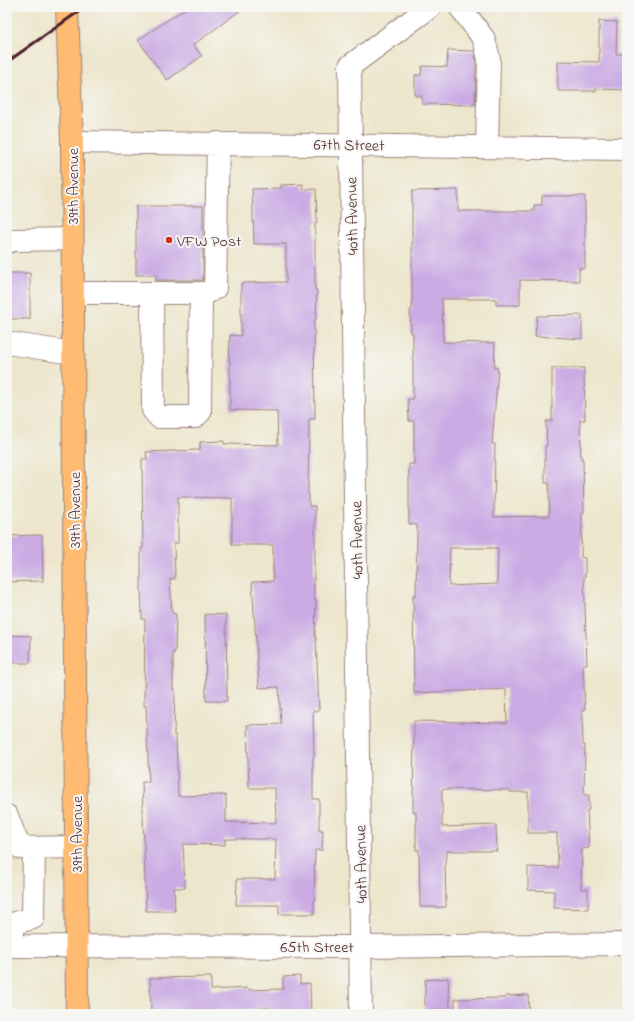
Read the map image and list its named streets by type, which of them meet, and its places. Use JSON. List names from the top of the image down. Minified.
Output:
{"streets":{"main road":["39th Avenue"],"street":["67th Street","40th Avenue","65th Street"]},"crossings":[["67th Street","39th Avenue"],["67th Street","40th Avenue"],["39th Avenue","65th Street"],["40th Avenue","65th Street"]],"places":["VFW Post"]}
